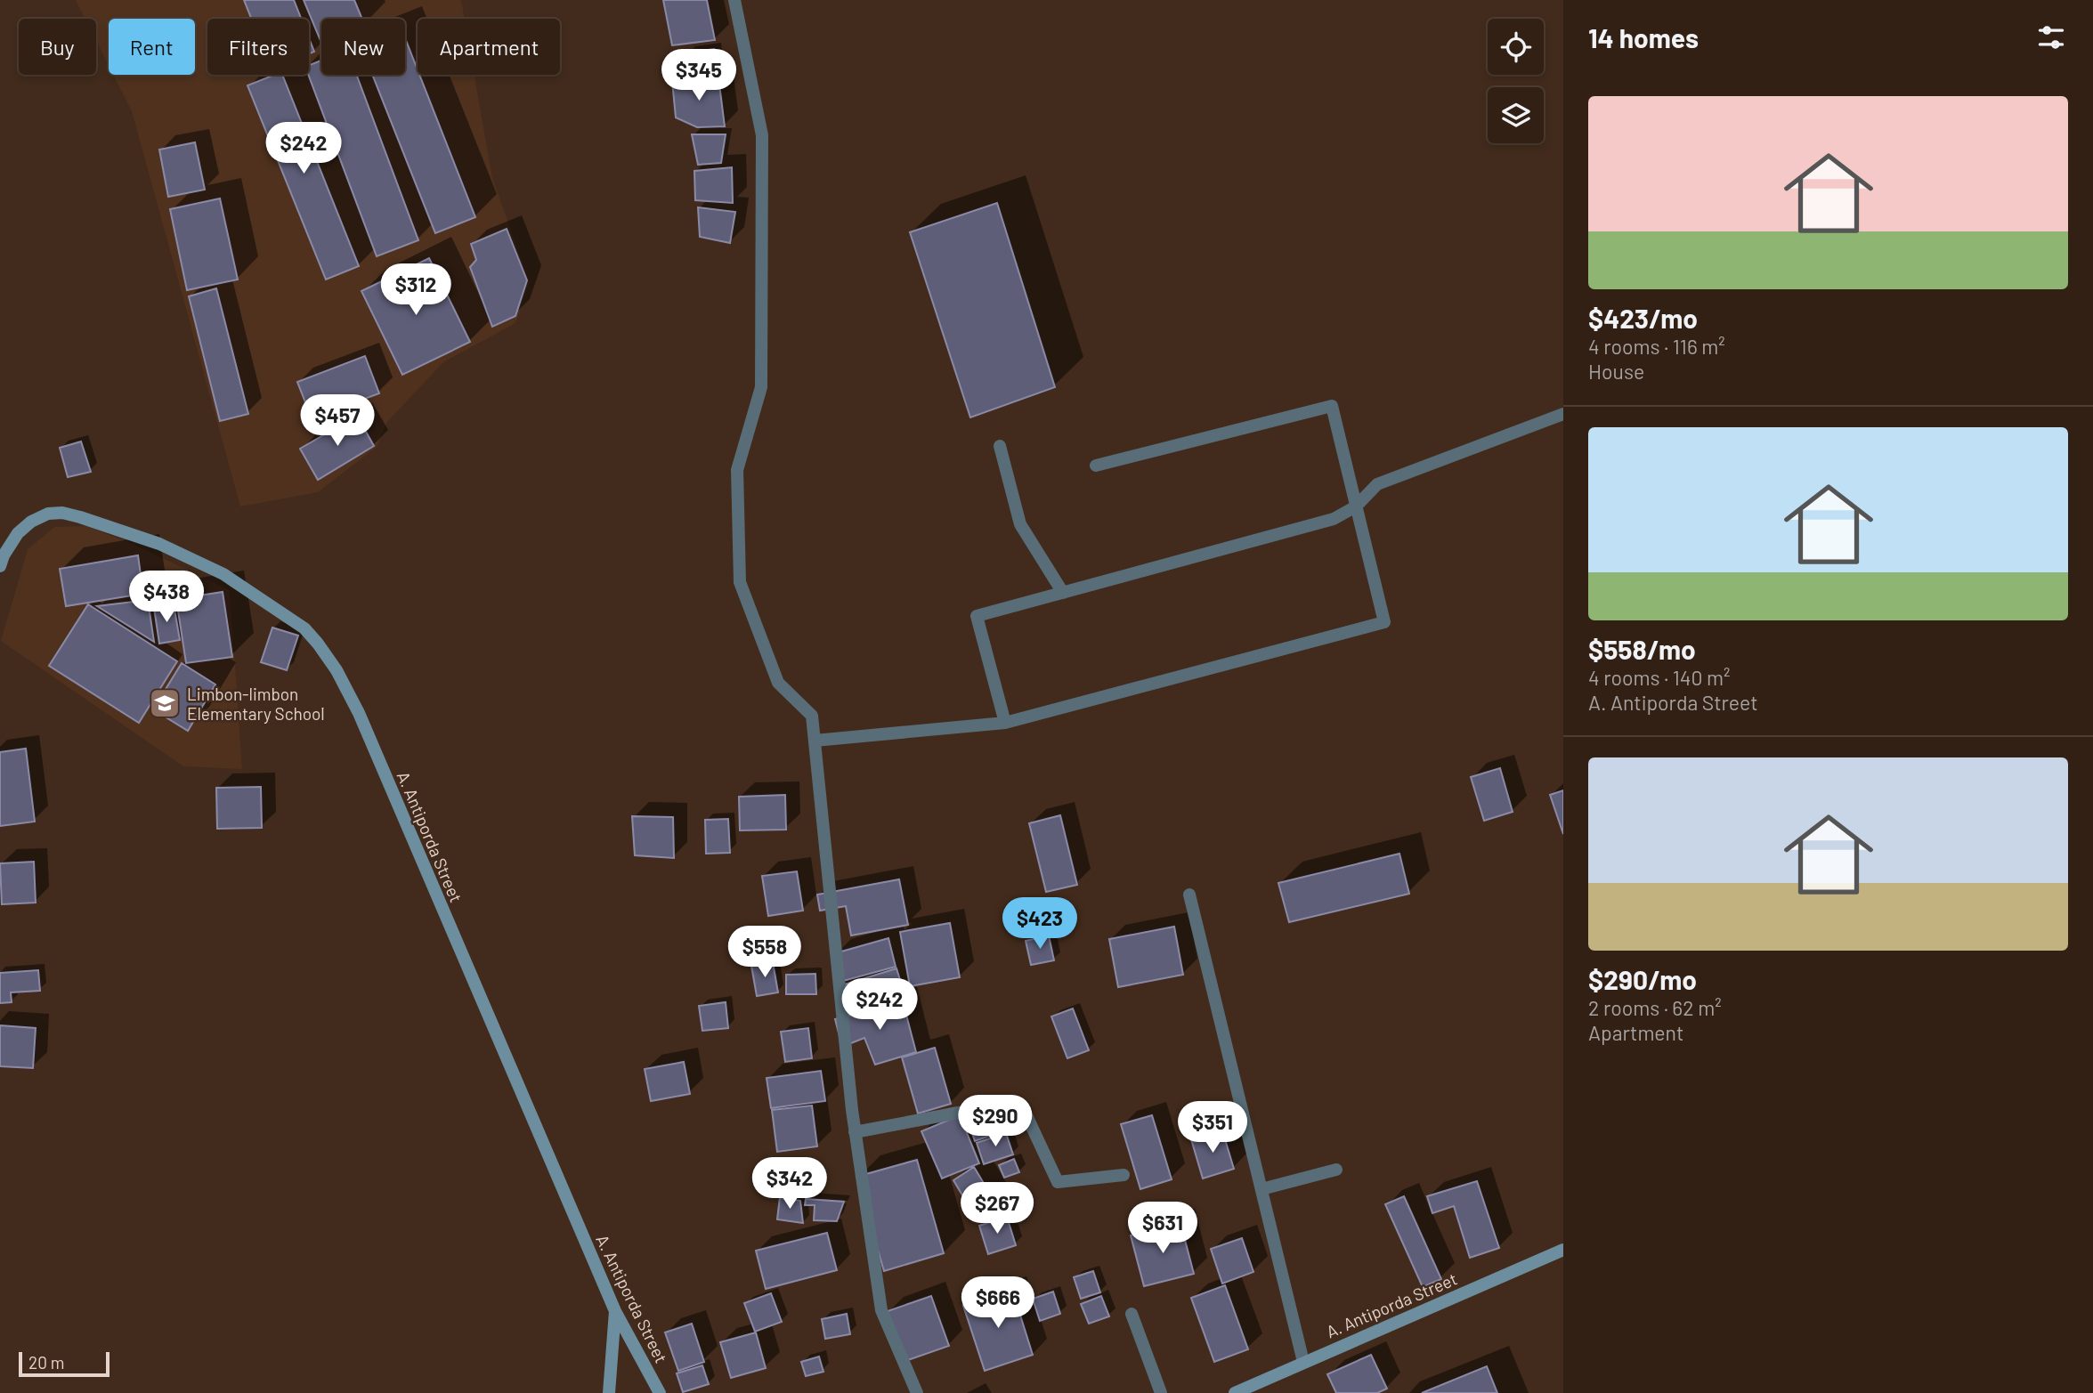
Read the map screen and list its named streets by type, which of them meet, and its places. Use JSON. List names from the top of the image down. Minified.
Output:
{"streets":{"street":["A. Antiporda Street"]},"places":{"school or university":["Limbon-limbon Elementary School"]},"scale_bar":"20 m","page":{"heading":"14 homes","chip":["Buy","Rent","Filters","New","Apartment"],"price":["$345","$242","$312","$457","$438","$423","$558","$242","$290","$351","$342","$267","$631","$666"],"list":[{"name":"$423/mo","note":"4 rooms · 116 m² · House"},{"name":"$558/mo","note":"4 rooms · 140 m² · A. Antiporda Street"},{"name":"$290/mo","note":"2 rooms · 62 m² · Apartment"}],"scale":"20 m"}}
